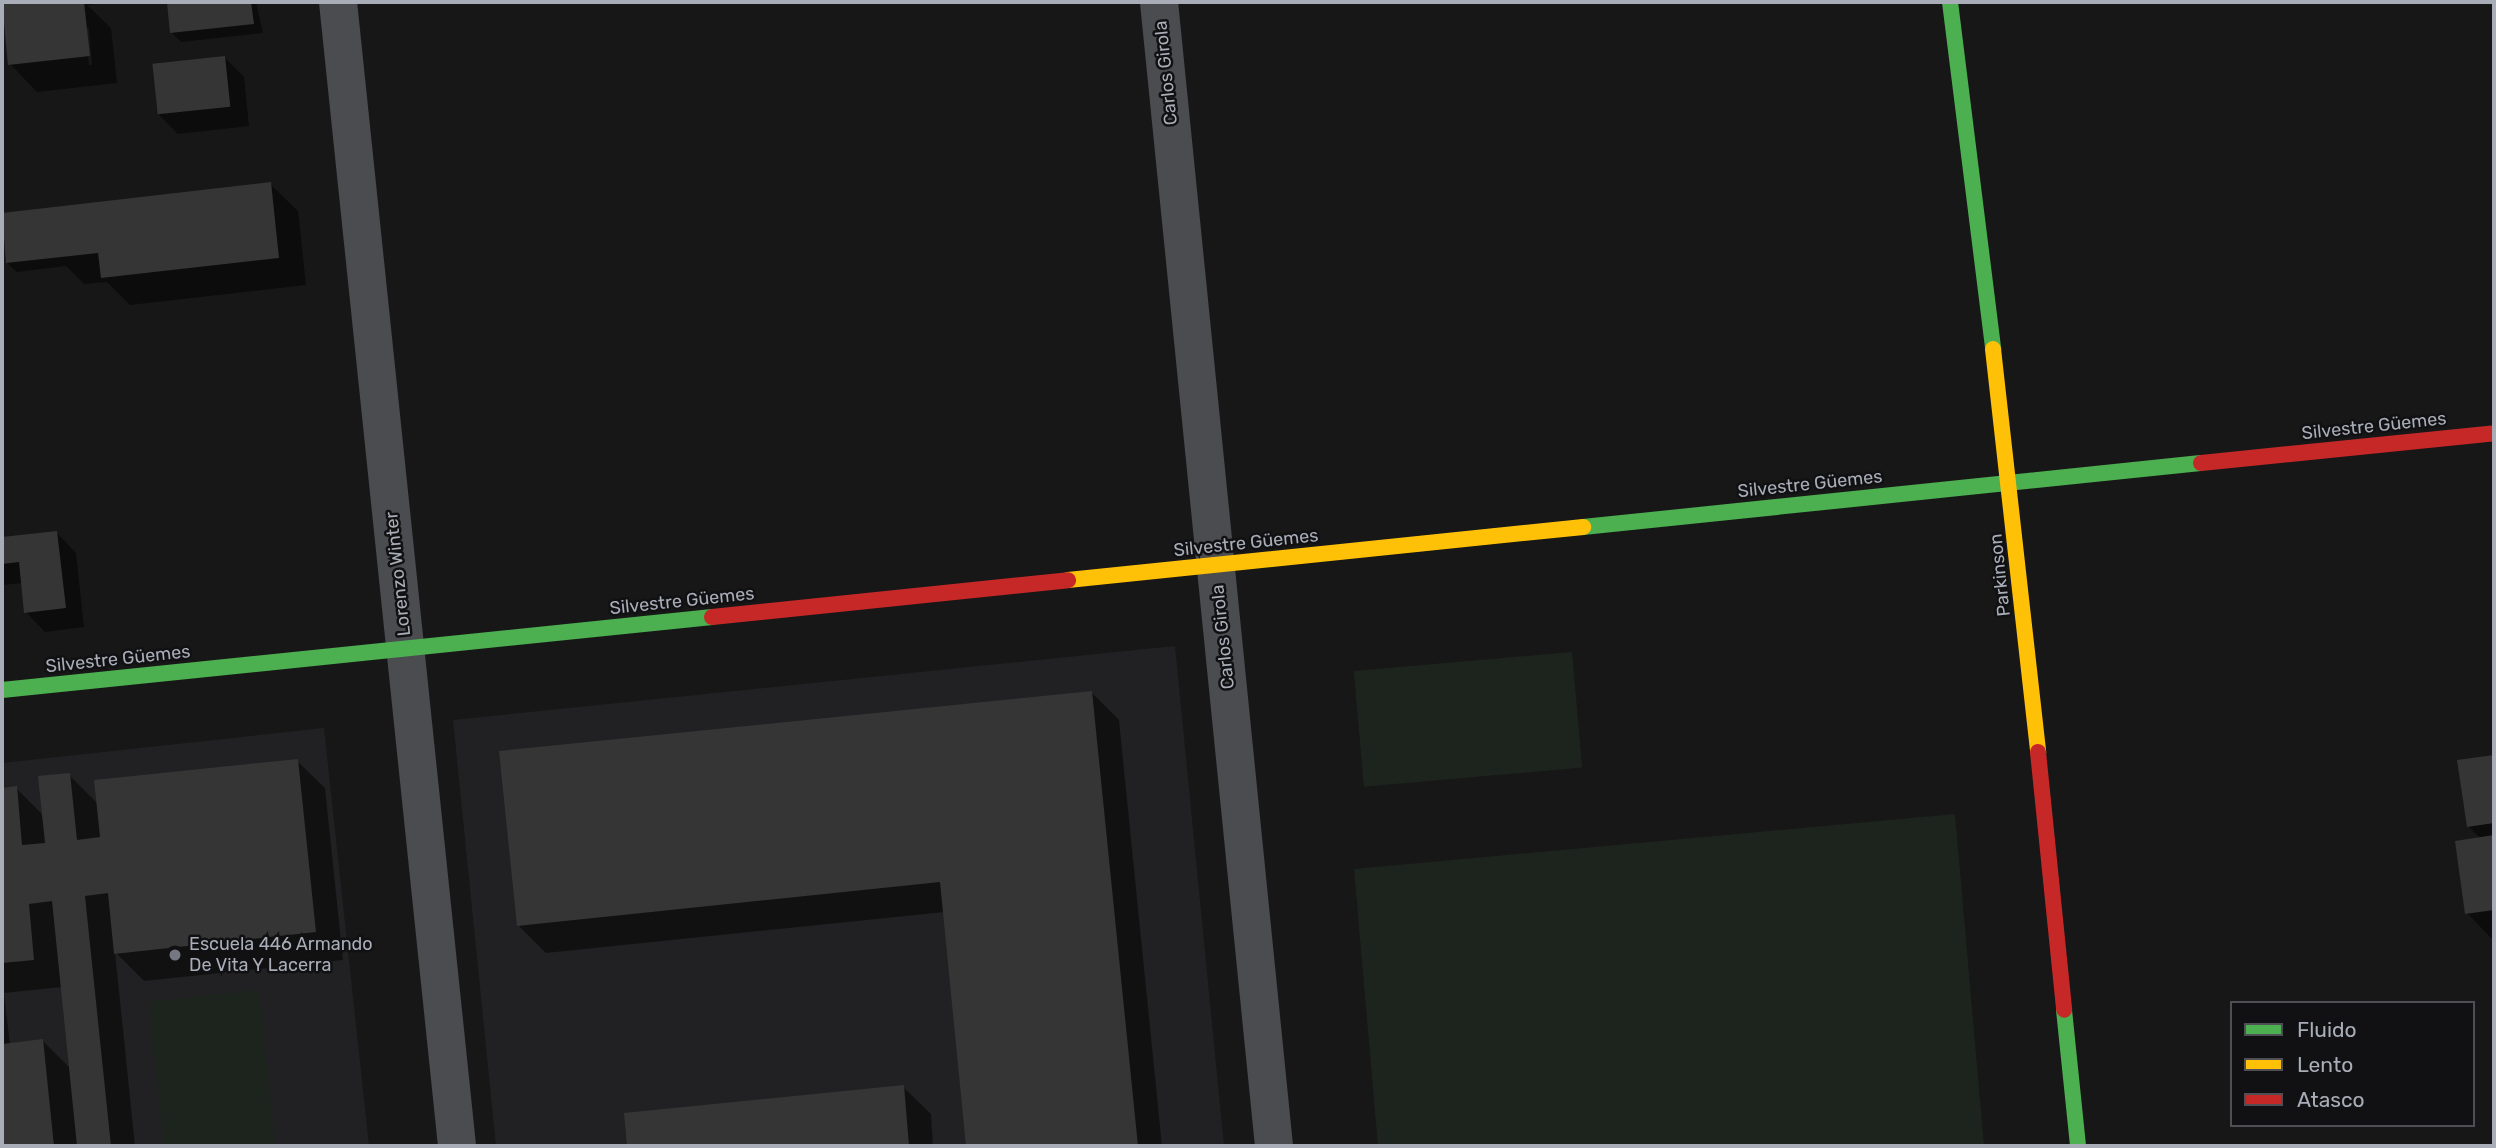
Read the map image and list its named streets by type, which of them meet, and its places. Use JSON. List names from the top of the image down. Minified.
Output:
{"streets":{"street":["Carlos Girola","Silvestre Güemes","Lorenzo Winter","Parkinson"]},"crossings":[["Carlos Girola","Silvestre Güemes"],["Silvestre Güemes","Lorenzo Winter"],["Silvestre Güemes","Parkinson"]],"places":["Escuela 446 Armando De Vita Y Lacerra"],"legend":["Fluido","Lento","Atasco"]}
